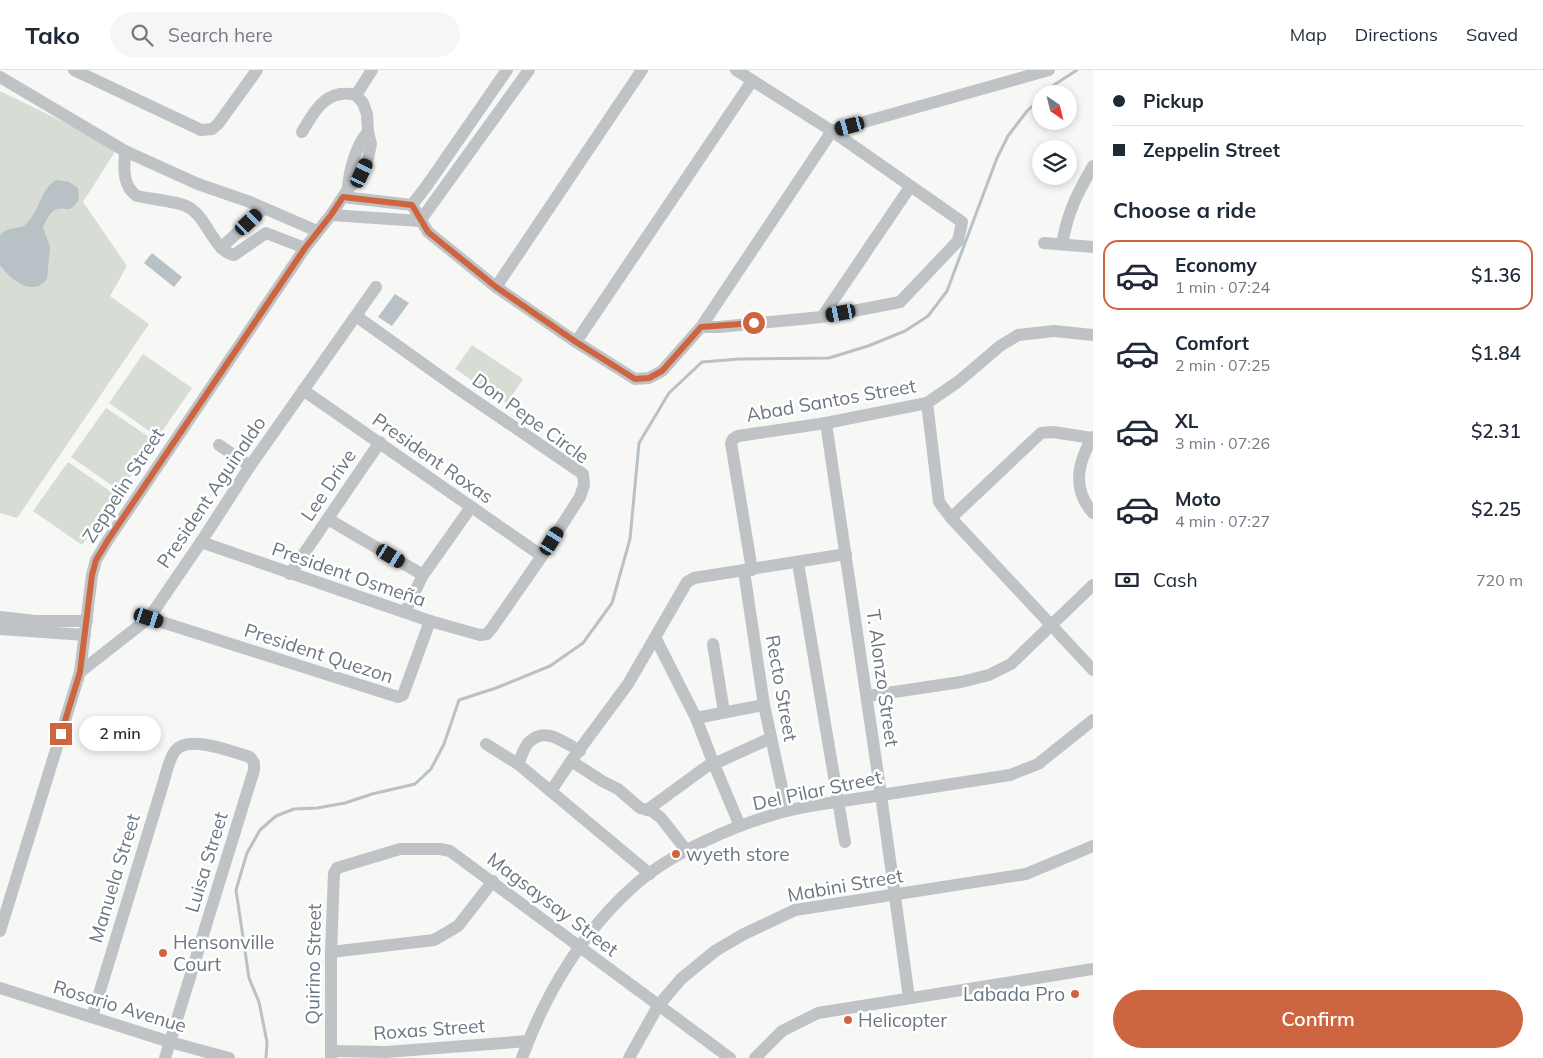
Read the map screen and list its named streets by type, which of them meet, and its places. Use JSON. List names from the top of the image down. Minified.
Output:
{"streets":{"street":["Abad Santos Street","Don Pepe Circle","President Roxas","Zeppelin Street","Lee Drive","President Aguinaldo","President Osmeña","President Quezon","T. Alonzo Street","Recto Street","Del Pilar Street","Luisa Street","Manuela Street","Mabini Street","Magsaysay Street","Quirino Street","Rosario Avenue","Roxas Street"]},"crossings":[["Abad Santos Street","T. Alonzo Street"],["Abad Santos Street","Recto Street"],["Don Pepe Circle","President Roxas"],["Don Pepe Circle","President Aguinaldo"],["Don Pepe Circle","President Osmeña"],["President Roxas","Lee Drive"],["President Roxas","President Aguinaldo"],["Zeppelin Street","President Aguinaldo"],["Lee Drive","President Osmeña"],["President Aguinaldo","President Osmeña"],["President Aguinaldo","President Quezon"],["President Osmeña","President Quezon"],["T. Alonzo Street","Del Pilar Street"],["T. Alonzo Street","Mabini Street"],["Recto Street","Del Pilar Street"],["Del Pilar Street","Magsaysay Street"],["Del Pilar Street","Roxas Street"],["Luisa Street","Manuela Street"],["Luisa Street","Rosario Avenue"],["Manuela Street","Rosario Avenue"],["Mabini Street","Magsaysay Street"],["Magsaysay Street","Quirino Street"],["Quirino Street","Roxas Street"]],"places":["wyeth store","Hensonville Court","Labada Pro","Helicopter"],"north":"bottom right","page":{"header":"Tako","search":"Search here","nav":["Map","Directions","Saved"],"banner":["Pickup","Zeppelin Street"],"heading":"Choose a ride","list":[{"name":"Economy","note":"1 min · 07:24","value":"$1.36"},{"name":"Comfort","note":"2 min · 07:25","value":"$1.84"},{"name":"XL","note":"3 min · 07:26","value":"$2.31"},{"name":"Moto","note":"4 min · 07:27","value":"$2.25"}],"pay":["Cash","720 m"],"bubble":"2 min","buttons":"Confirm"}}
